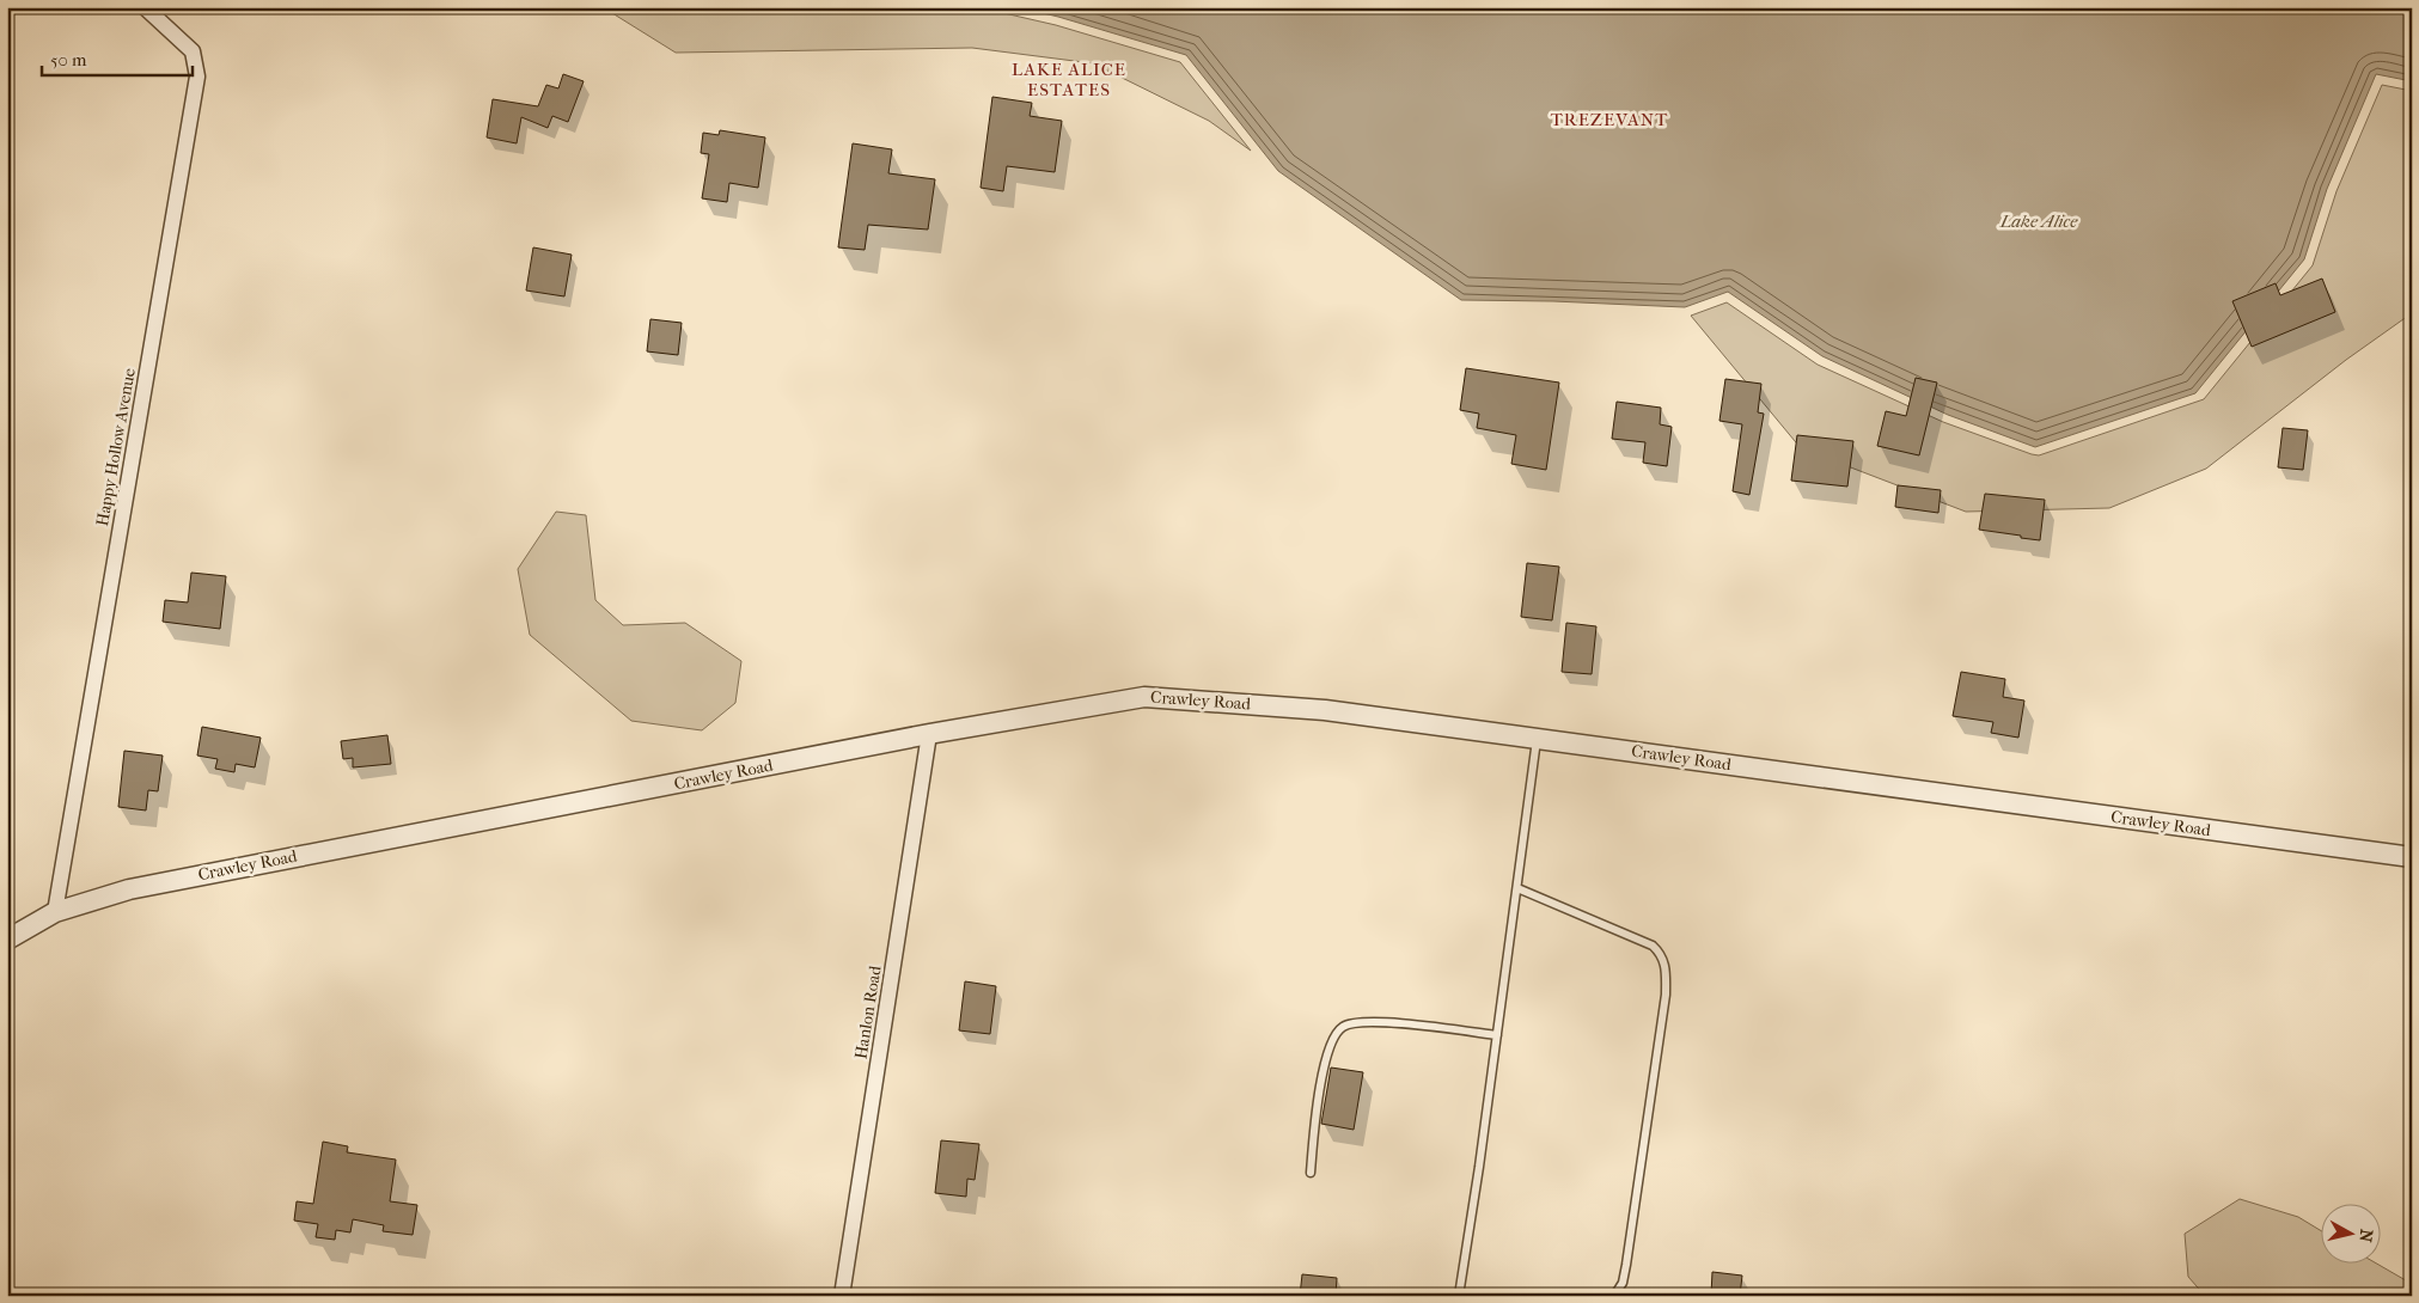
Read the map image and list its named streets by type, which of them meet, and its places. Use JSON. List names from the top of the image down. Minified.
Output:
{"streets":{"street":["Happy Hollow Avenue","Crawley Road","Hanlon Road"]},"crossings":[["Happy Hollow Avenue","Crawley Road"],["Crawley Road","Hanlon Road"]],"districts":["LAKE ALICE ESTATES","TREZEVANT"],"water":["Lake Alice"],"scale_bar":"50 m","north":"right"}
